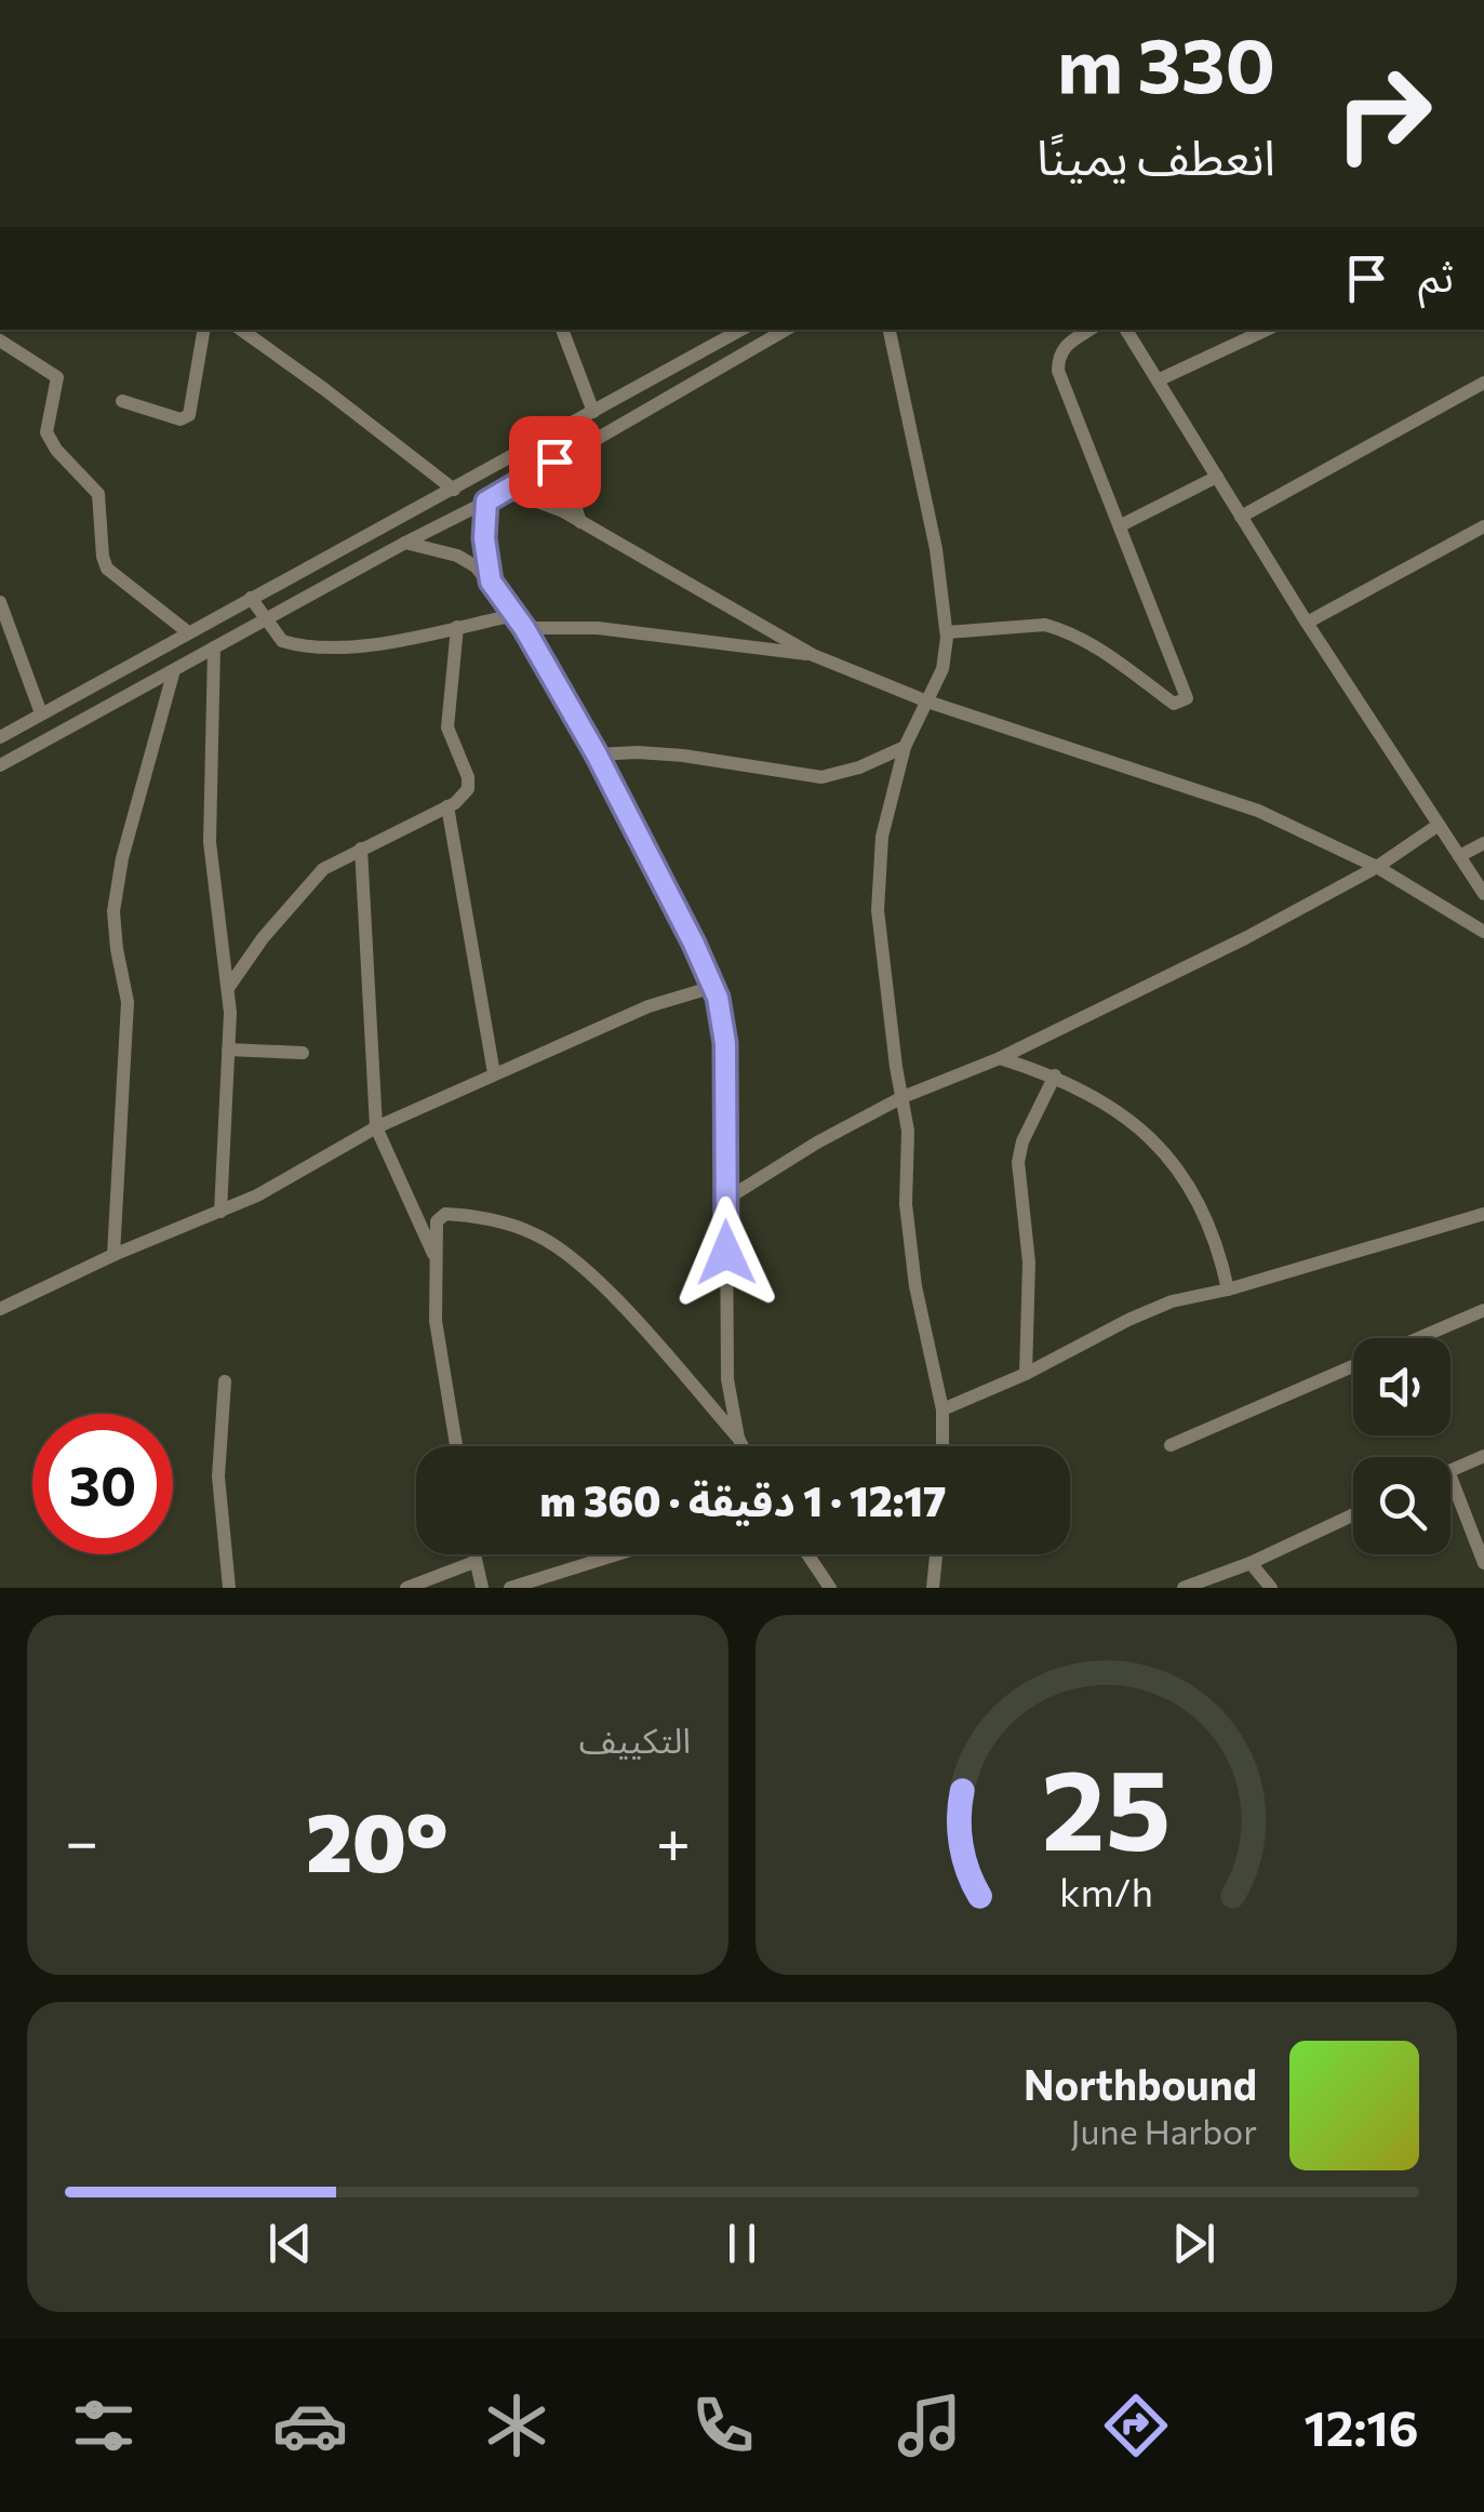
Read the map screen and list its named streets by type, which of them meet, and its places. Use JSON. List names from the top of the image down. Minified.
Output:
{"page":{"turn":["330 m","انعطف يمينًا"],"then":"ثم","limit":"30","trip":"12:17 · 1 دقيقة · 360 m","tile":"التكييف","heat":["−","20°","+"],"song":["Northbound","June Harbor"],"tabs":"12:16","gauge":["25","km/h"]}}
